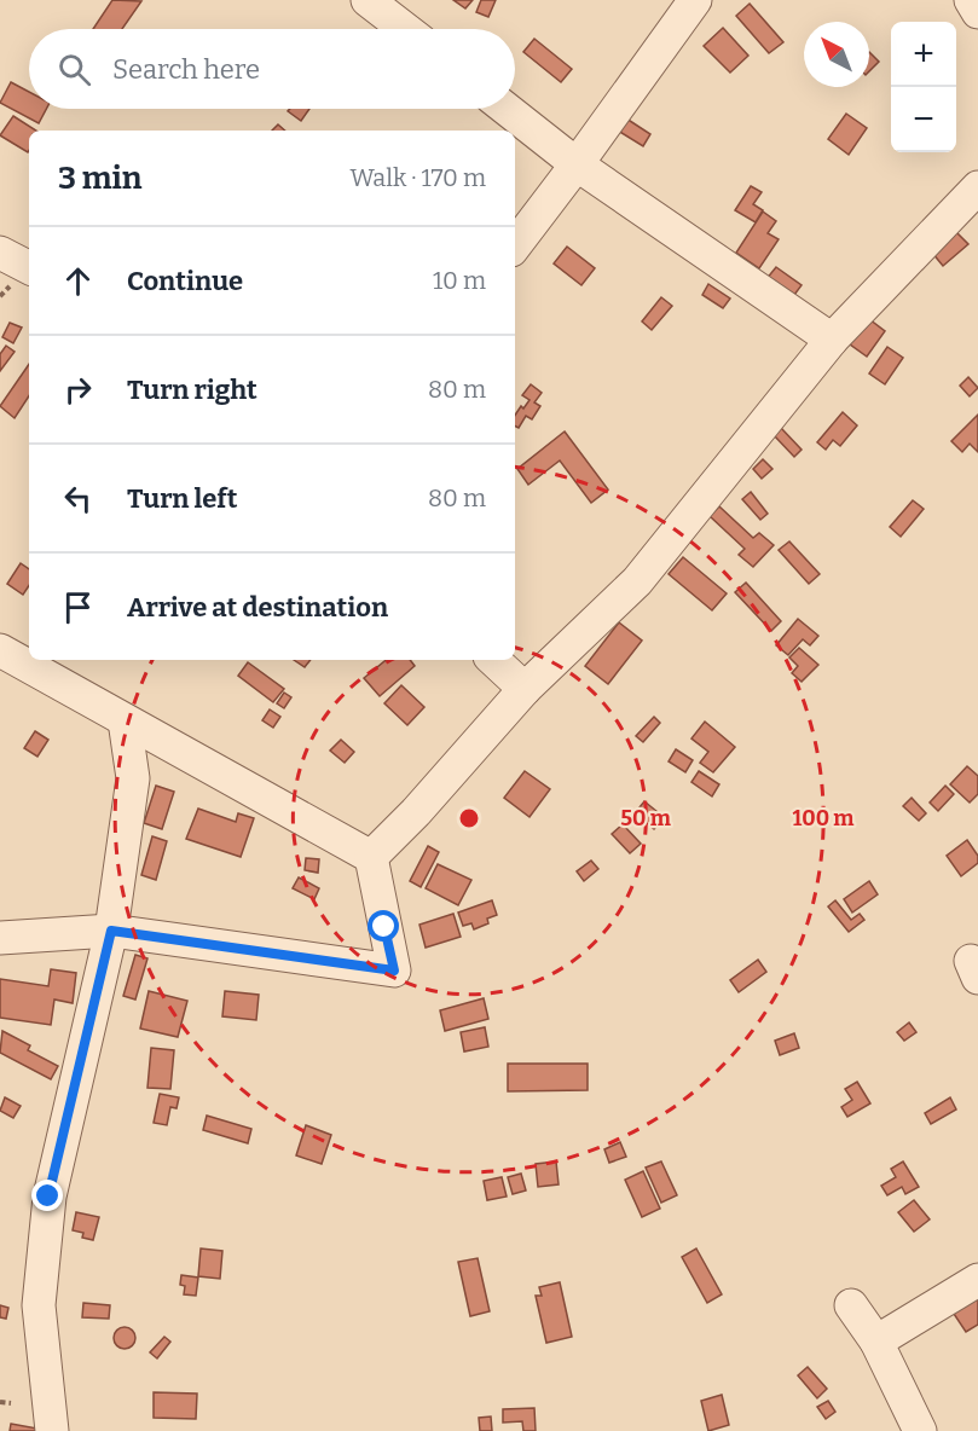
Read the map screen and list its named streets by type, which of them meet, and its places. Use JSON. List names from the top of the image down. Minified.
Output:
{"north":"top left","page":{"map_buttons":["+","−"],"search":"Search here","heading":["3 min","Walk · 170 m"],"list":[["Continue","10 m"],["Turn right","80 m"],["Turn left","80 m"],"Arrive at destination"]},"rings":["50 m","100 m"]}
